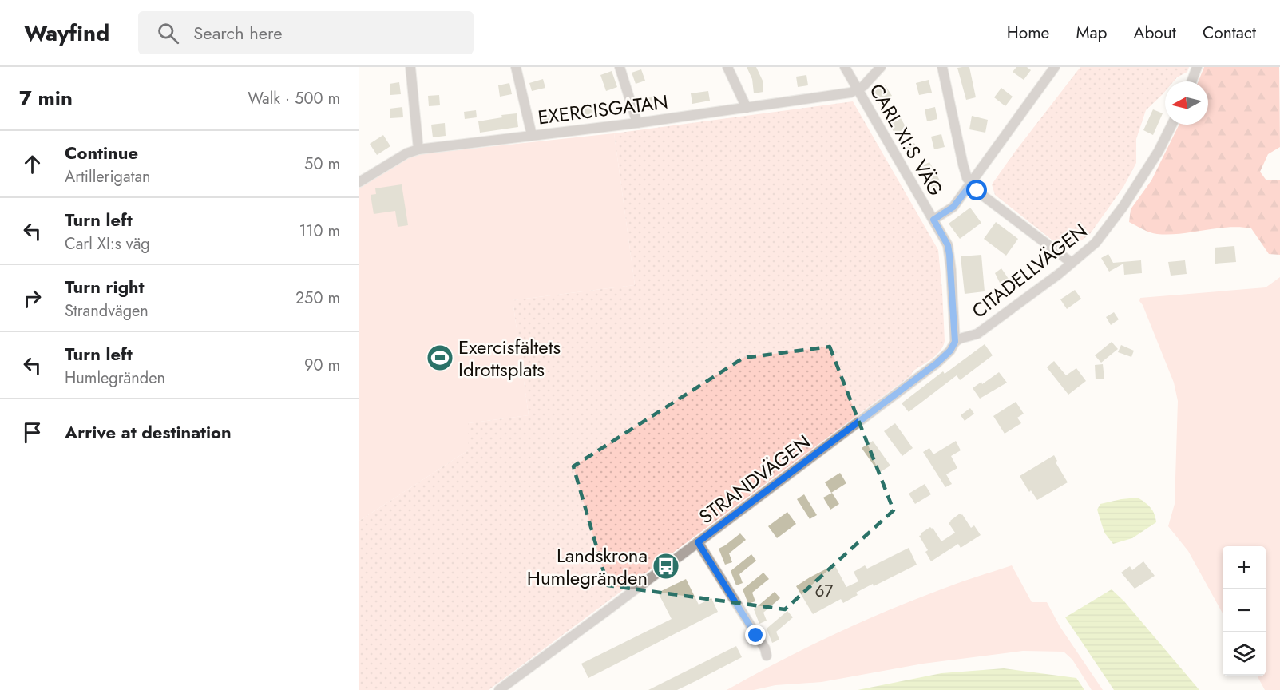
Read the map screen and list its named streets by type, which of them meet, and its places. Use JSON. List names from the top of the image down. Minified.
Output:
{"streets":{"street":["EXERCISGATAN","CARL XI:S VÄG","CITADELLVÄGEN","STRANDVÄGEN"]},"crossings":[["EXERCISGATAN","CARL XI:S VÄG"],["CARL XI:S VÄG","CITADELLVÄGEN"],["CARL XI:S VÄG","STRANDVÄGEN"],["CITADELLVÄGEN","STRANDVÄGEN"]],"places":{"sports":["Exercisfältets Idrottsplats"],"bus stop":["Landskrona Humlegränden"]},"house_numbers":["67"],"north":"left","page":{"header":"Wayfind","search":"Search here","nav":["Home","Map","About","Contact"],"heading":["7 min","Walk · 500 m"],"list":[["Continue","Artillerigatan","50 m"],["Turn left","Carl XI:s väg","110 m"],["Turn right","Strandvägen","250 m"],["Turn left","Humlegränden","90 m"],"Arrive at destination"],"map_buttons":["+","−"]}}
